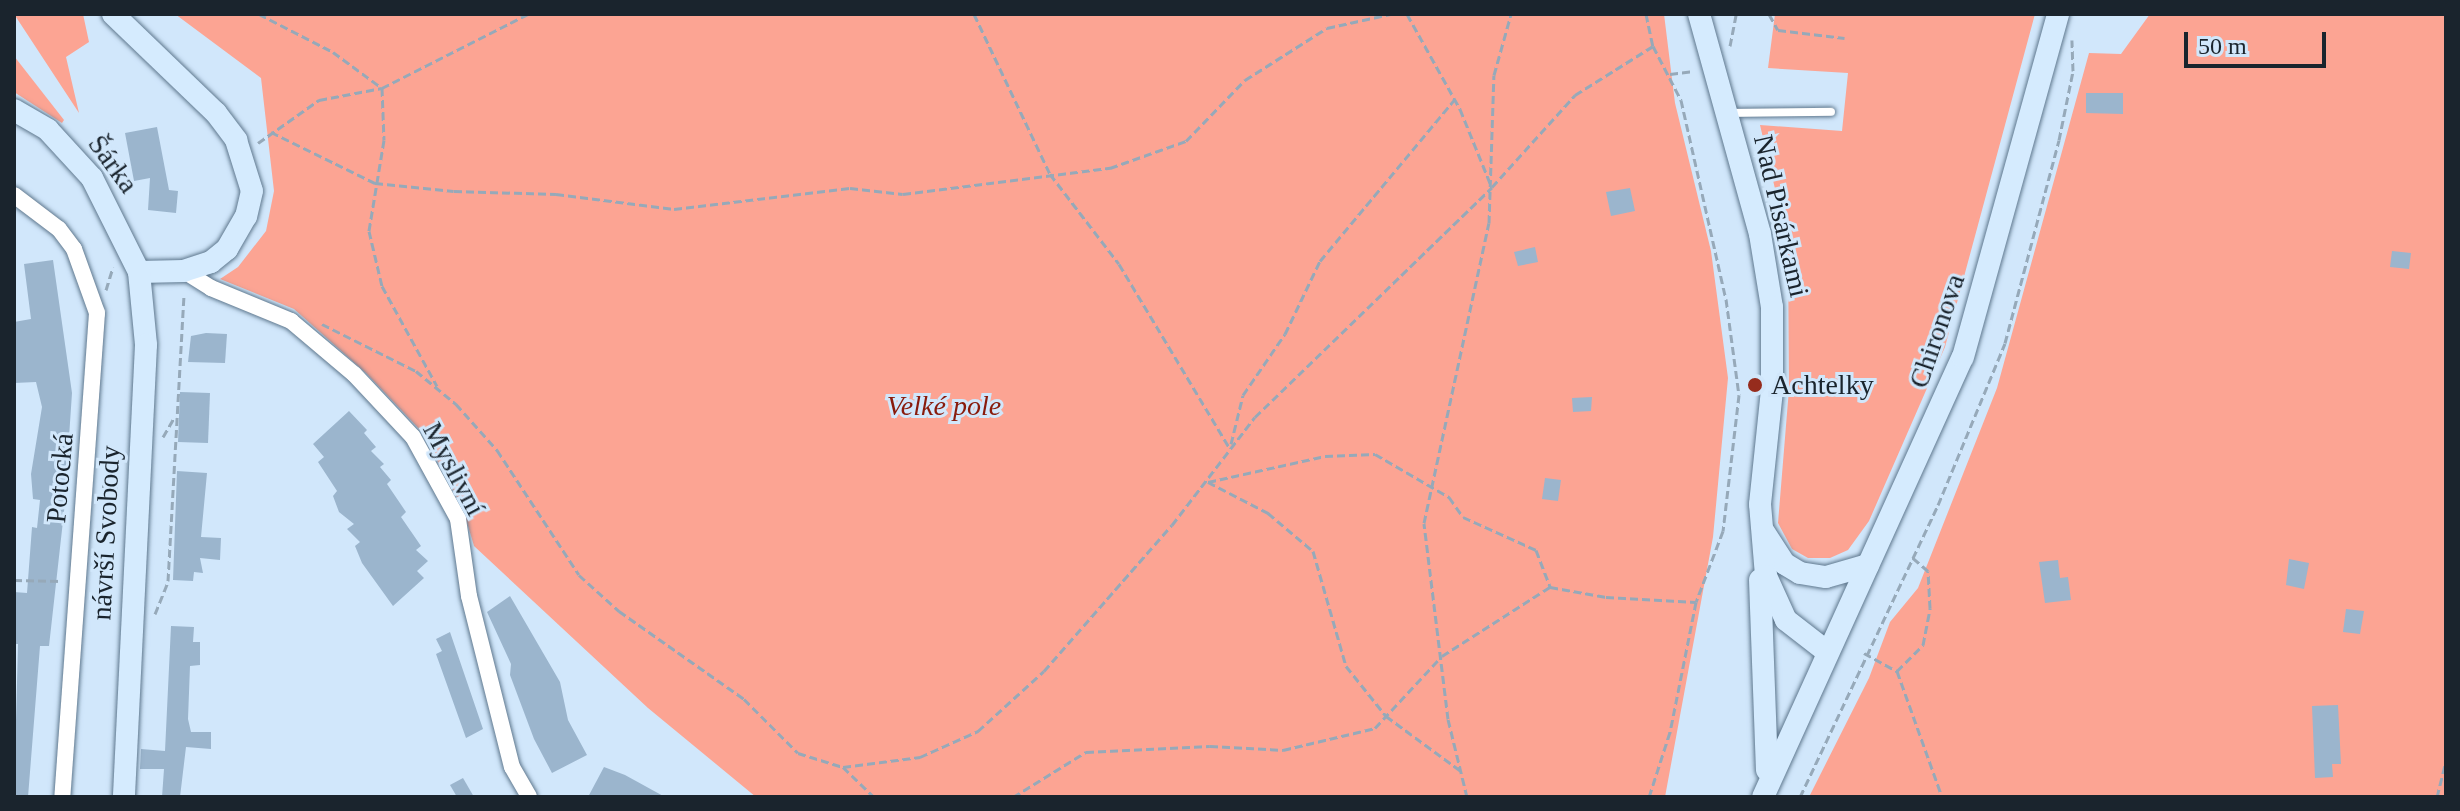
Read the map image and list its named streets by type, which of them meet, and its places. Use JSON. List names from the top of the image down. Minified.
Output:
{"streets":{"street":["Šárka","Nad Pisárkami","Chironova","Myslivní","Potocká","návrší Svobody"]},"crossings":[["Šárka","návrší Svobody"],["Nad Pisárkami","Chironova"]],"parks":["Velké pole"],"places":["Achtelky"],"scale_bar":"50 m"}
